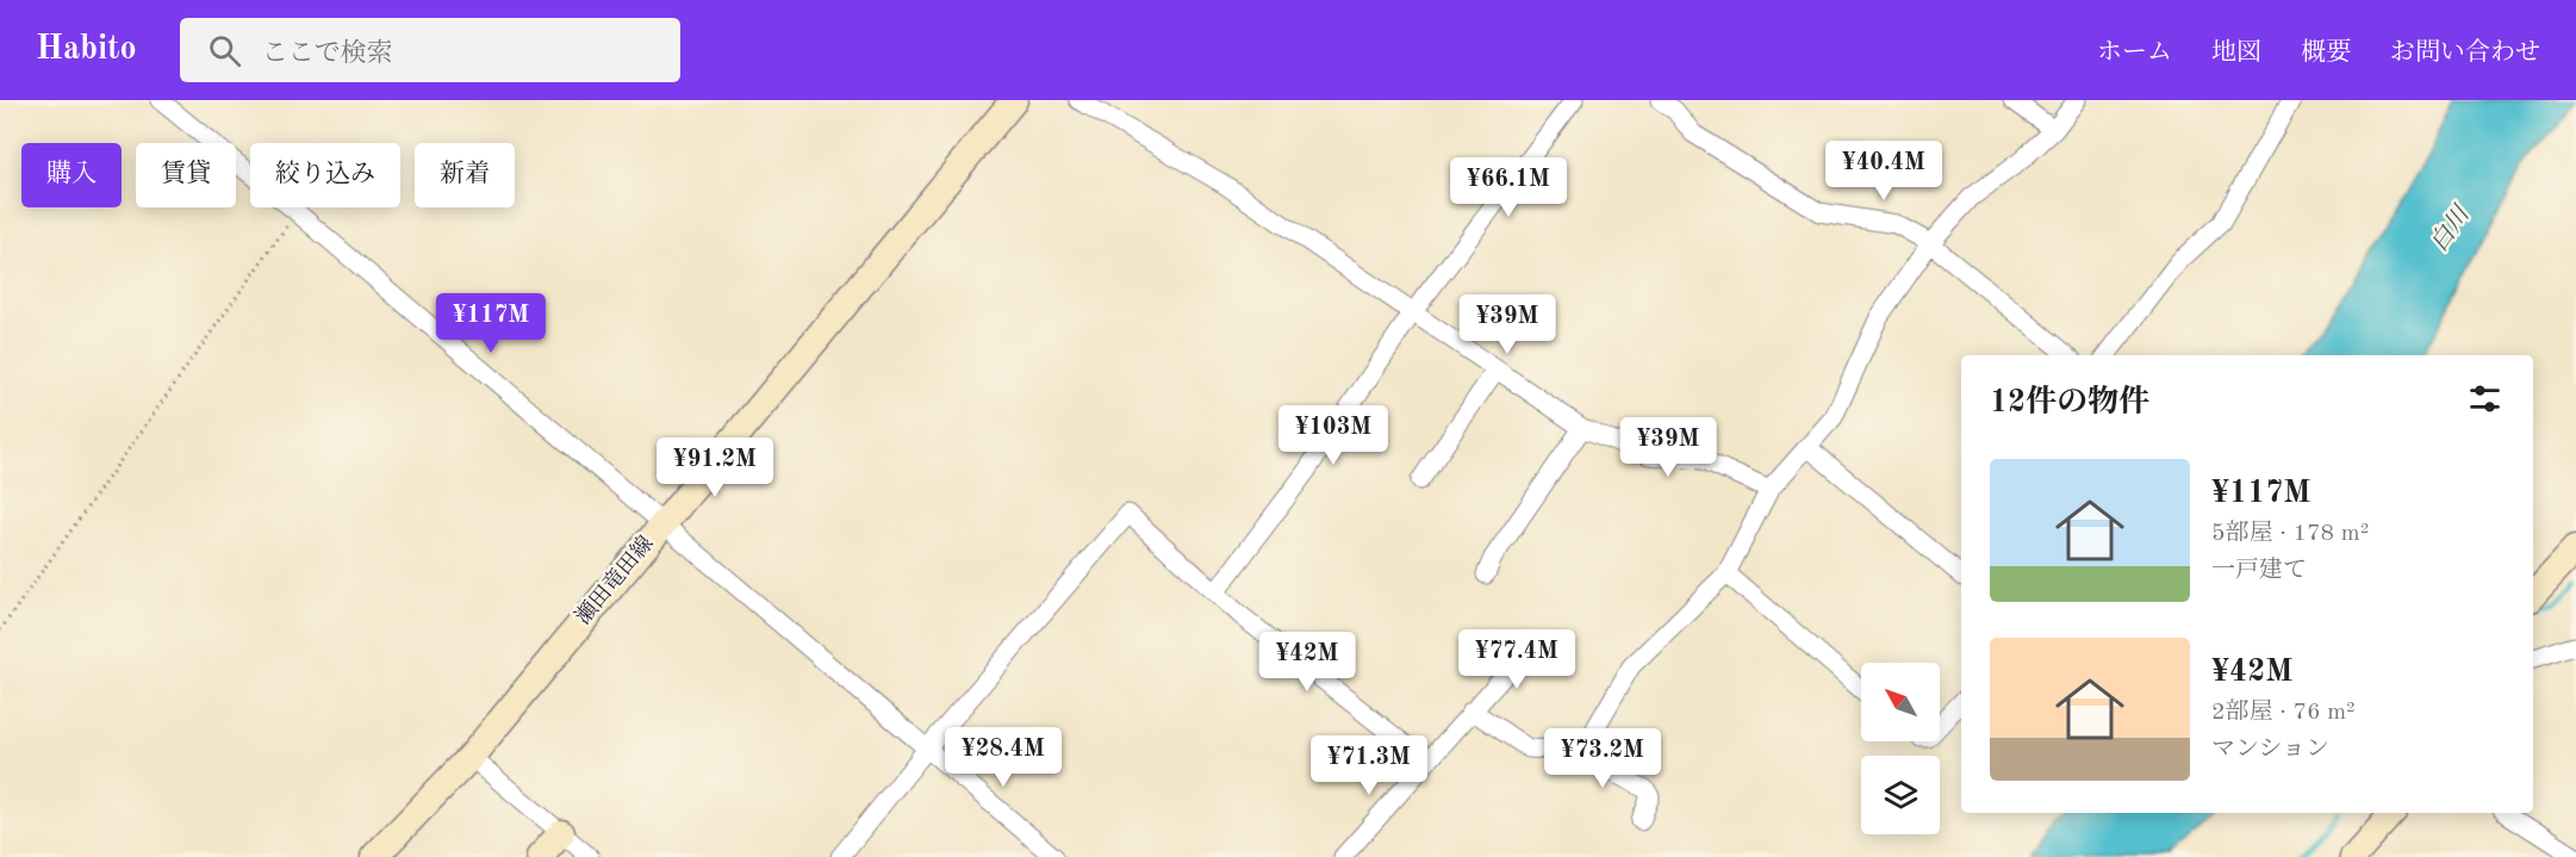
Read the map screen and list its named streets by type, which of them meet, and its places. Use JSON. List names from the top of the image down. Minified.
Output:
{"streets":{"main road":["瀬田竜田線"]},"water":["白川"],"north":"top left","page":{"header":"Habito","search":"ここで検索","nav":["ホーム","地図","概要","お問い合わせ"],"price":["¥40.4M","¥66.1M","¥117M","¥39M","¥103M","¥39M","¥91.2M","¥77.4M","¥42M","¥28.4M","¥73.2M","¥71.3M"],"chip":["購入","賃貸","絞り込み","新着"],"heading":"12件の物件","list":[{"name":"¥117M","note":"5部屋 · 178 m² · 一戸建て"},{"name":"¥42M","note":"2部屋 · 76 m² · マンション"}]}}
